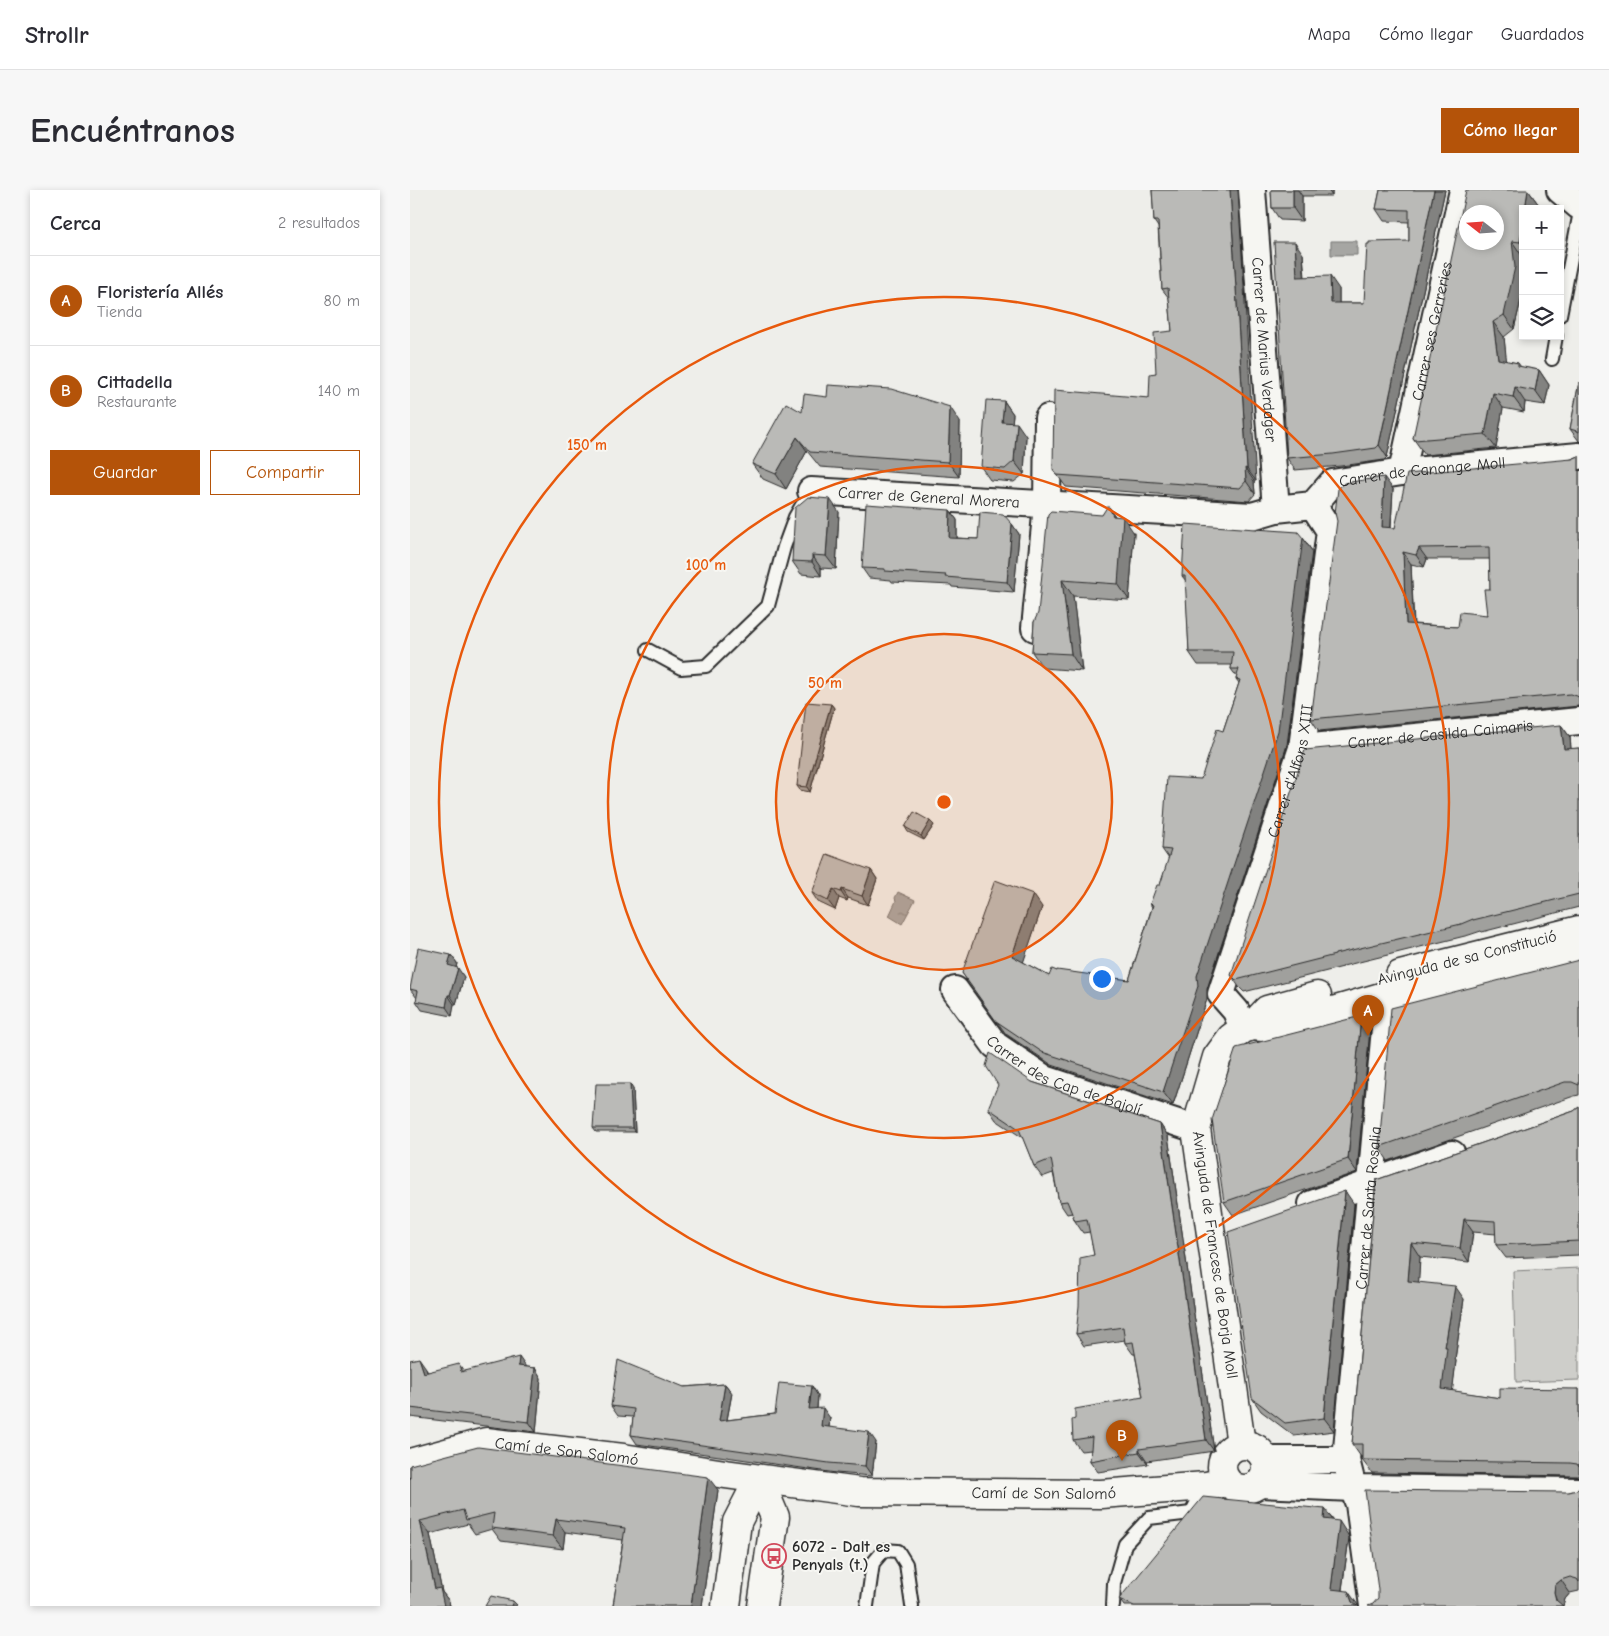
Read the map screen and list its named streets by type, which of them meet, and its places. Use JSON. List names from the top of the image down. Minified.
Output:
{"streets":{"street":["Carrer ses Gerreries","Carrer de Marius Verdager","Carrer de Canonge Moll","Carrer de General Morera","Carrer de Casilda Caimaris","Carrer d'Alfons XIII","Avinguda de sa Constitució","Carrer des Cap de Bajolí","Carrer de Santa Rosalia","Avinguda de Francesc de Borja Moll","Camí de Son Salomó"]},"crossings":[["Carrer ses Gerreries","Carrer de Canonge Moll"],["Carrer de Marius Verdager","Carrer de General Morera"],["Carrer de Canonge Moll","Carrer d'Alfons XIII"],["Carrer de Casilda Caimaris","Carrer d'Alfons XIII"],["Carrer d'Alfons XIII","Avinguda de sa Constitució"],["Carrer d'Alfons XIII","Avinguda de Francesc de Borja Moll"],["Avinguda de sa Constitució","Carrer de Santa Rosalia"],["Avinguda de sa Constitució","Avinguda de Francesc de Borja Moll"],["Carrer des Cap de Bajolí","Avinguda de Francesc de Borja Moll"]],"places":{"bus stop":["6072 - Dalt es Penyals (t.)"]},"north":"left","page":{"header":"Strollr","nav":["Mapa","Cómo llegar","Guardados"],"buttons":["Cómo llegar",["Guardar","Compartir"]],"title":"Encuéntranos","heading":["Cerca","2 resultados"],"map_buttons":["+","−"],"list":[{"mark":"A","name":"Floristería Allés","note":"Tienda","value":"80 m"},{"mark":"B","name":"Cittadella","note":"Restaurante","value":"140 m"}],"pins":["A","B"]},"rings":["150 m","100 m","50 m"]}
